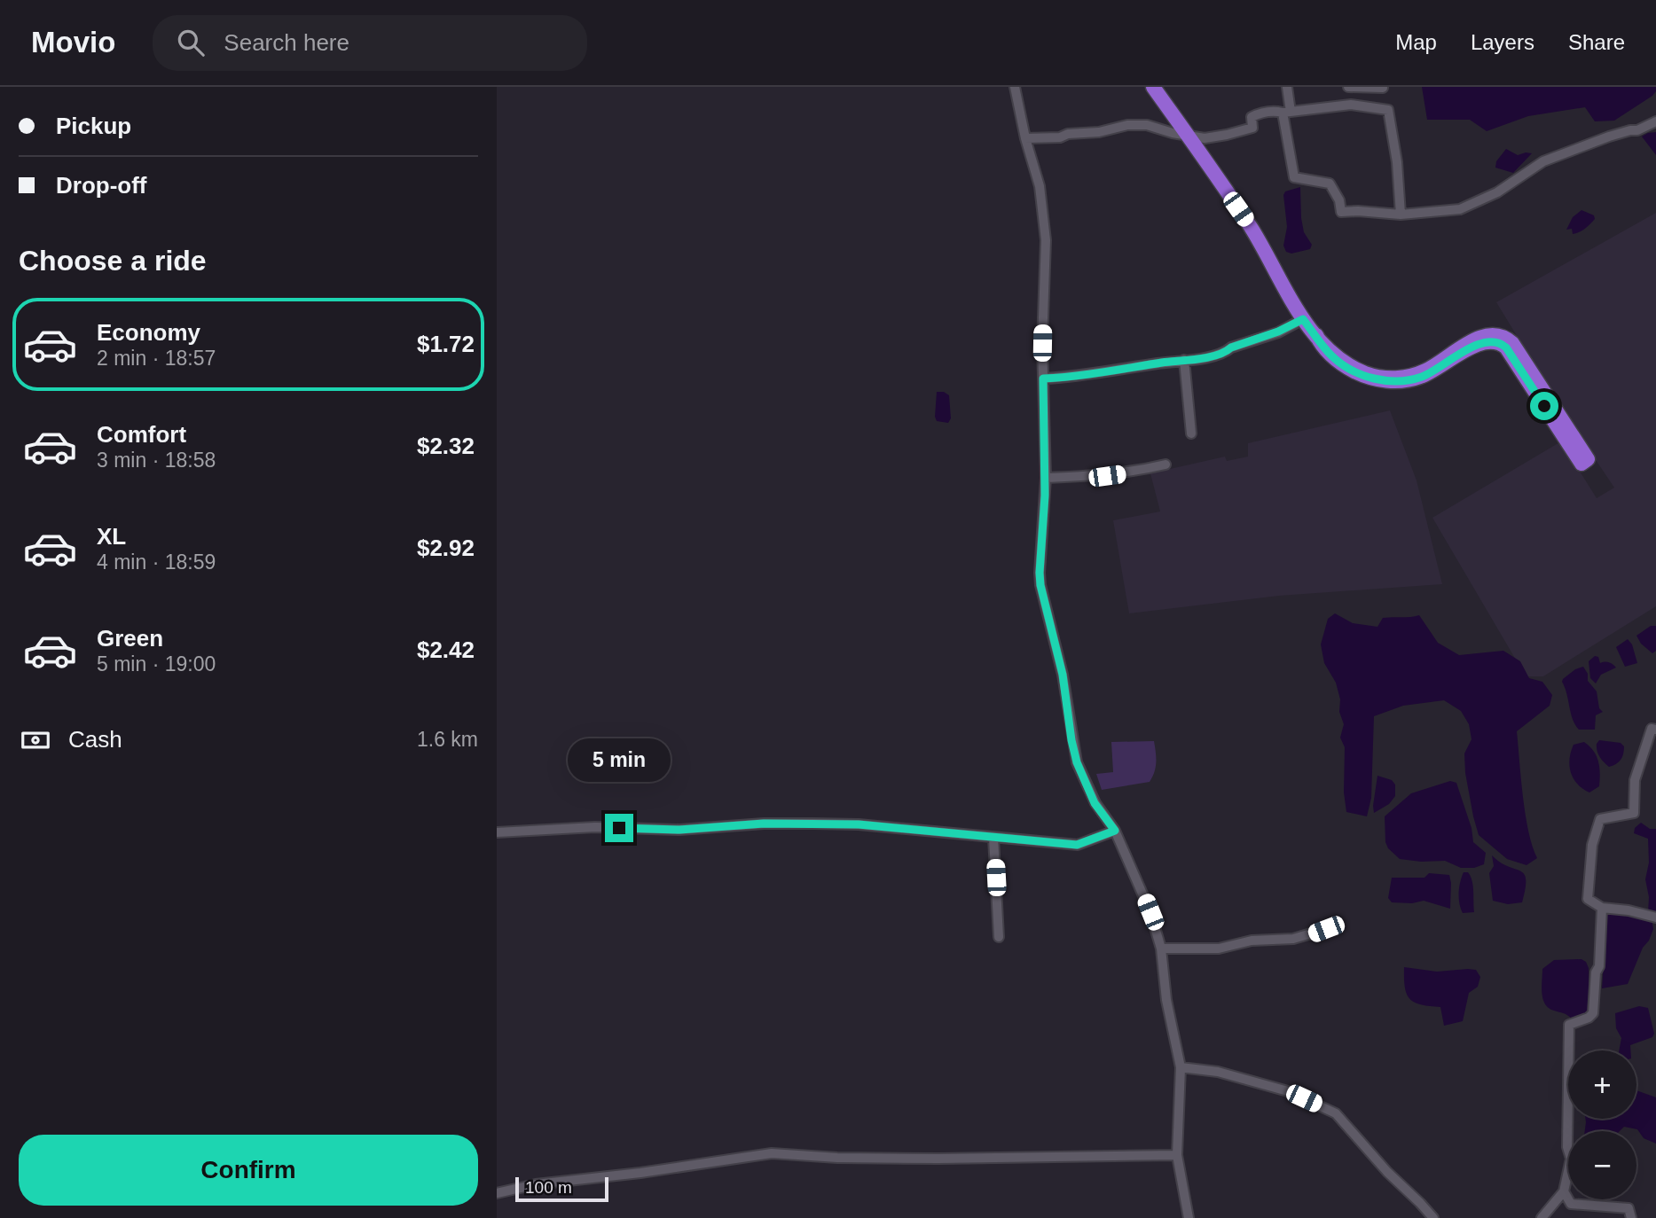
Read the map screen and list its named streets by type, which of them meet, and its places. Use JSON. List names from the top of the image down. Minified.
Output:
{"scale_bar":"100 m","page":{"header":"Movio","search":"Search here","nav":["Map","Layers","Share"],"banner":["Pickup","Drop-off"],"heading":"Choose a ride","list":[{"name":"Economy","note":"2 min · 18:57","value":"$1.72"},{"name":"Comfort","note":"3 min · 18:58","value":"$2.32"},{"name":"XL","note":"4 min · 18:59","value":"$2.92"},{"name":"Green","note":"5 min · 19:00","value":"$2.42"}],"pay":["Cash","1.6 km"],"bubble":"5 min","map_buttons":["+","−"],"buttons":"Confirm","scale":"100 m"}}
